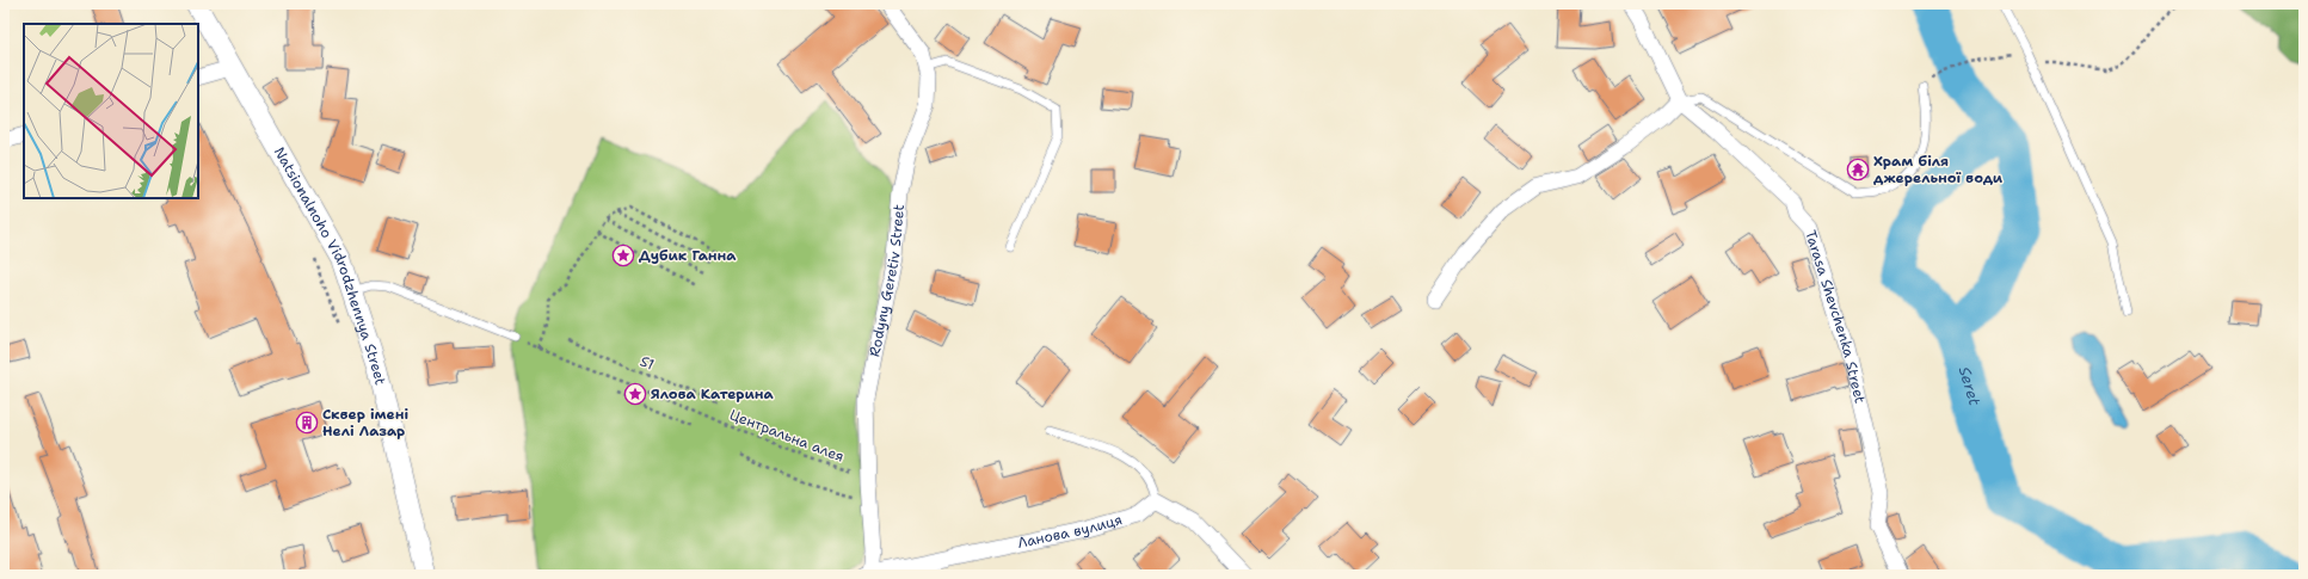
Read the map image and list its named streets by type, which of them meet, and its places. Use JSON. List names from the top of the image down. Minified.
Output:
{"streets":{"street":["Natsionalnoho Vidrodzhennya Street","Rodyny Geretiv Street","Tarasa Shevchenka Street","Ланова вулиця"],"path":["S1","Центральна алея"]},"crossings":[["Rodyny Geretiv Street","Центральна алея"],["Rodyny Geretiv Street","Ланова вулиця"]],"water":["Seret"],"places":{"temple":["Храм біля джерельної води"],"place":["Дубик Ганна","Ялова Катерина"],"building":["Сквер імені Нелі Лазар"]}}
